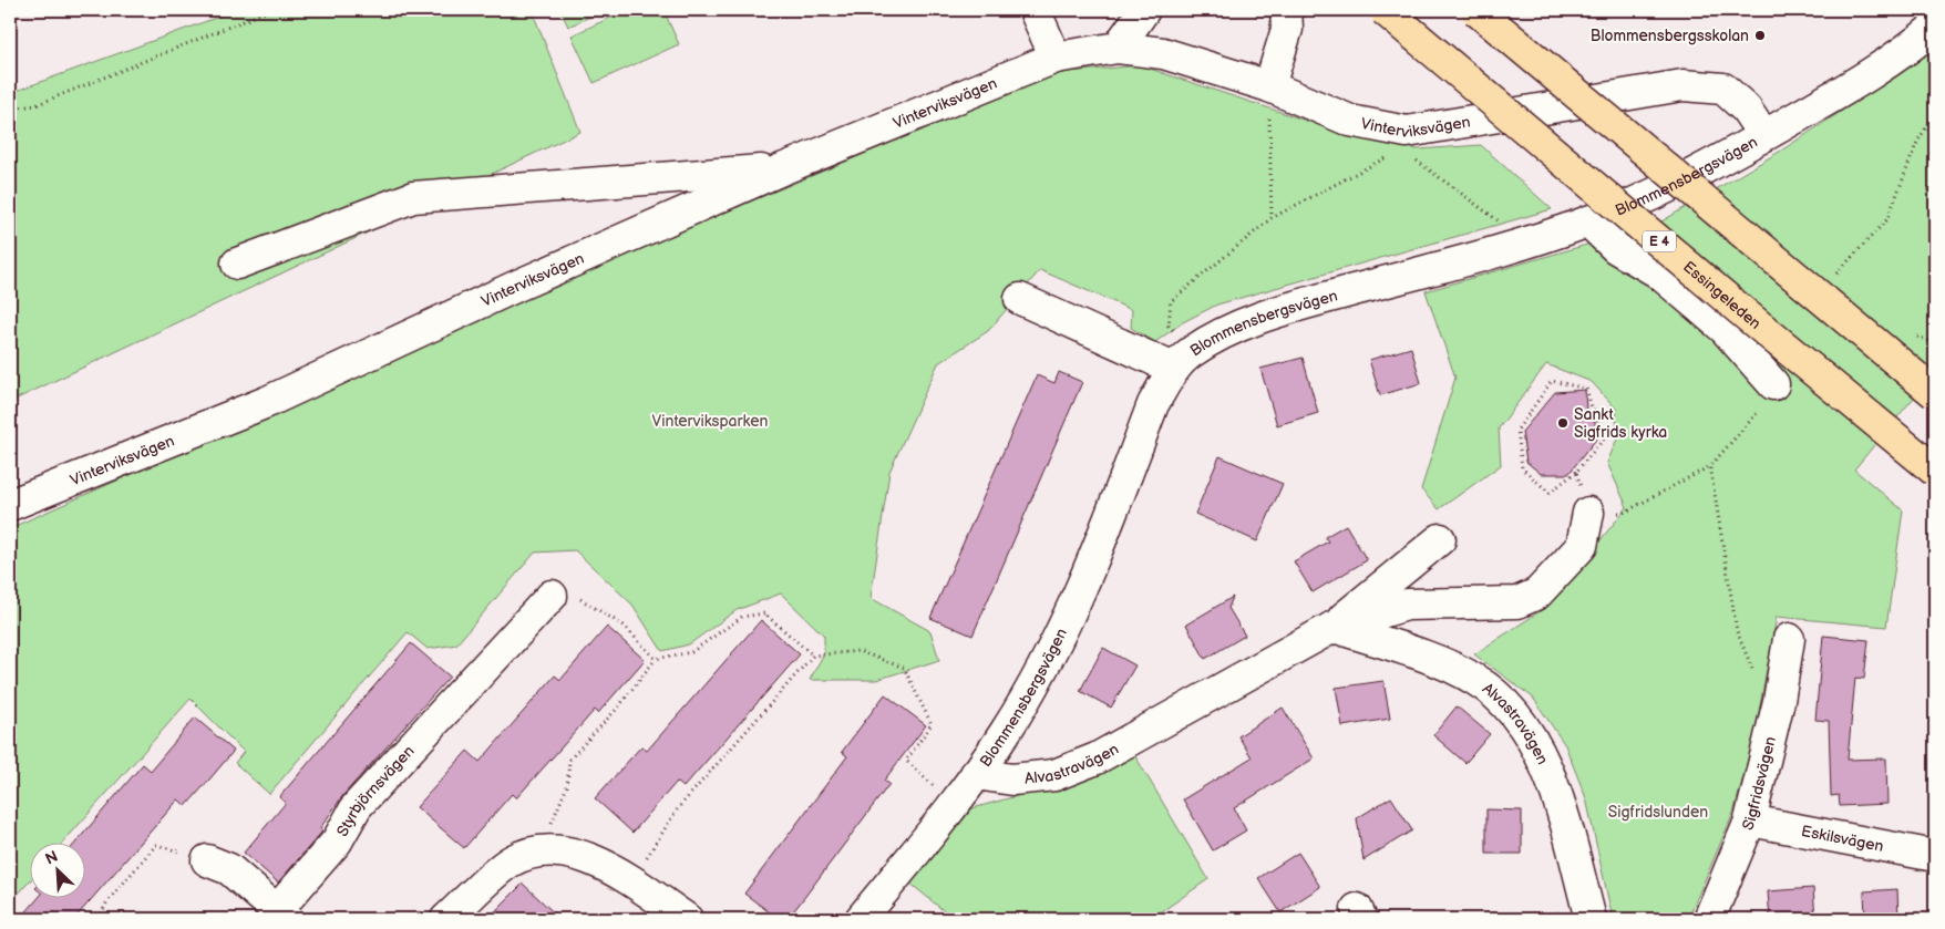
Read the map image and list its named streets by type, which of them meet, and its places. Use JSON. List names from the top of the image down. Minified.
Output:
{"streets":{"highway":["E 4","Essingeleden"],"street":["Vinterviksvägen","Blommensbergsvägen","Alvastravägen","Sigfridsvägen","Styrbjörnsvägen","Eskilsvägen"]},"crossings":[["Vinterviksvägen","Blommensbergsvägen"],["Blommensbergsvägen","Alvastravägen"],["Sigfridsvägen","Eskilsvägen"]],"parks":["Vinterviksparken","Sigfridslunden"],"places":["Blommensbergsskolan","Sankt Sigfrids kyrka"],"north":"top left"}
